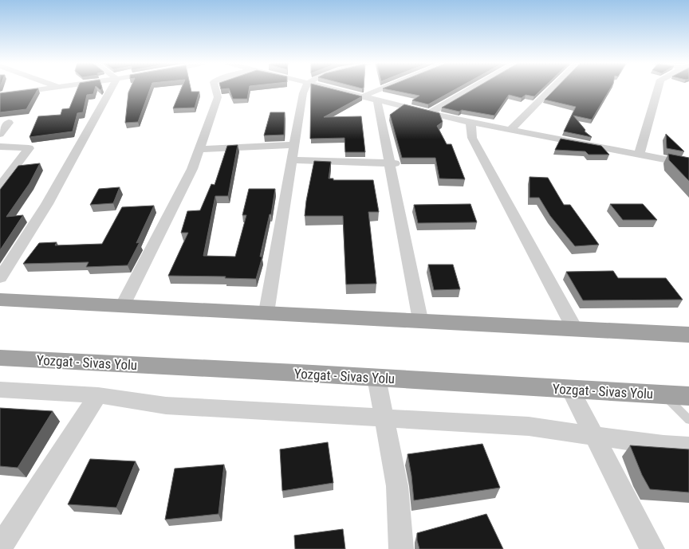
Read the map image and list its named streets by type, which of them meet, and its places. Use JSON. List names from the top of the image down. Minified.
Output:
{"streets":{"highway":["Yozgat - Sivas Yolu"]}}
